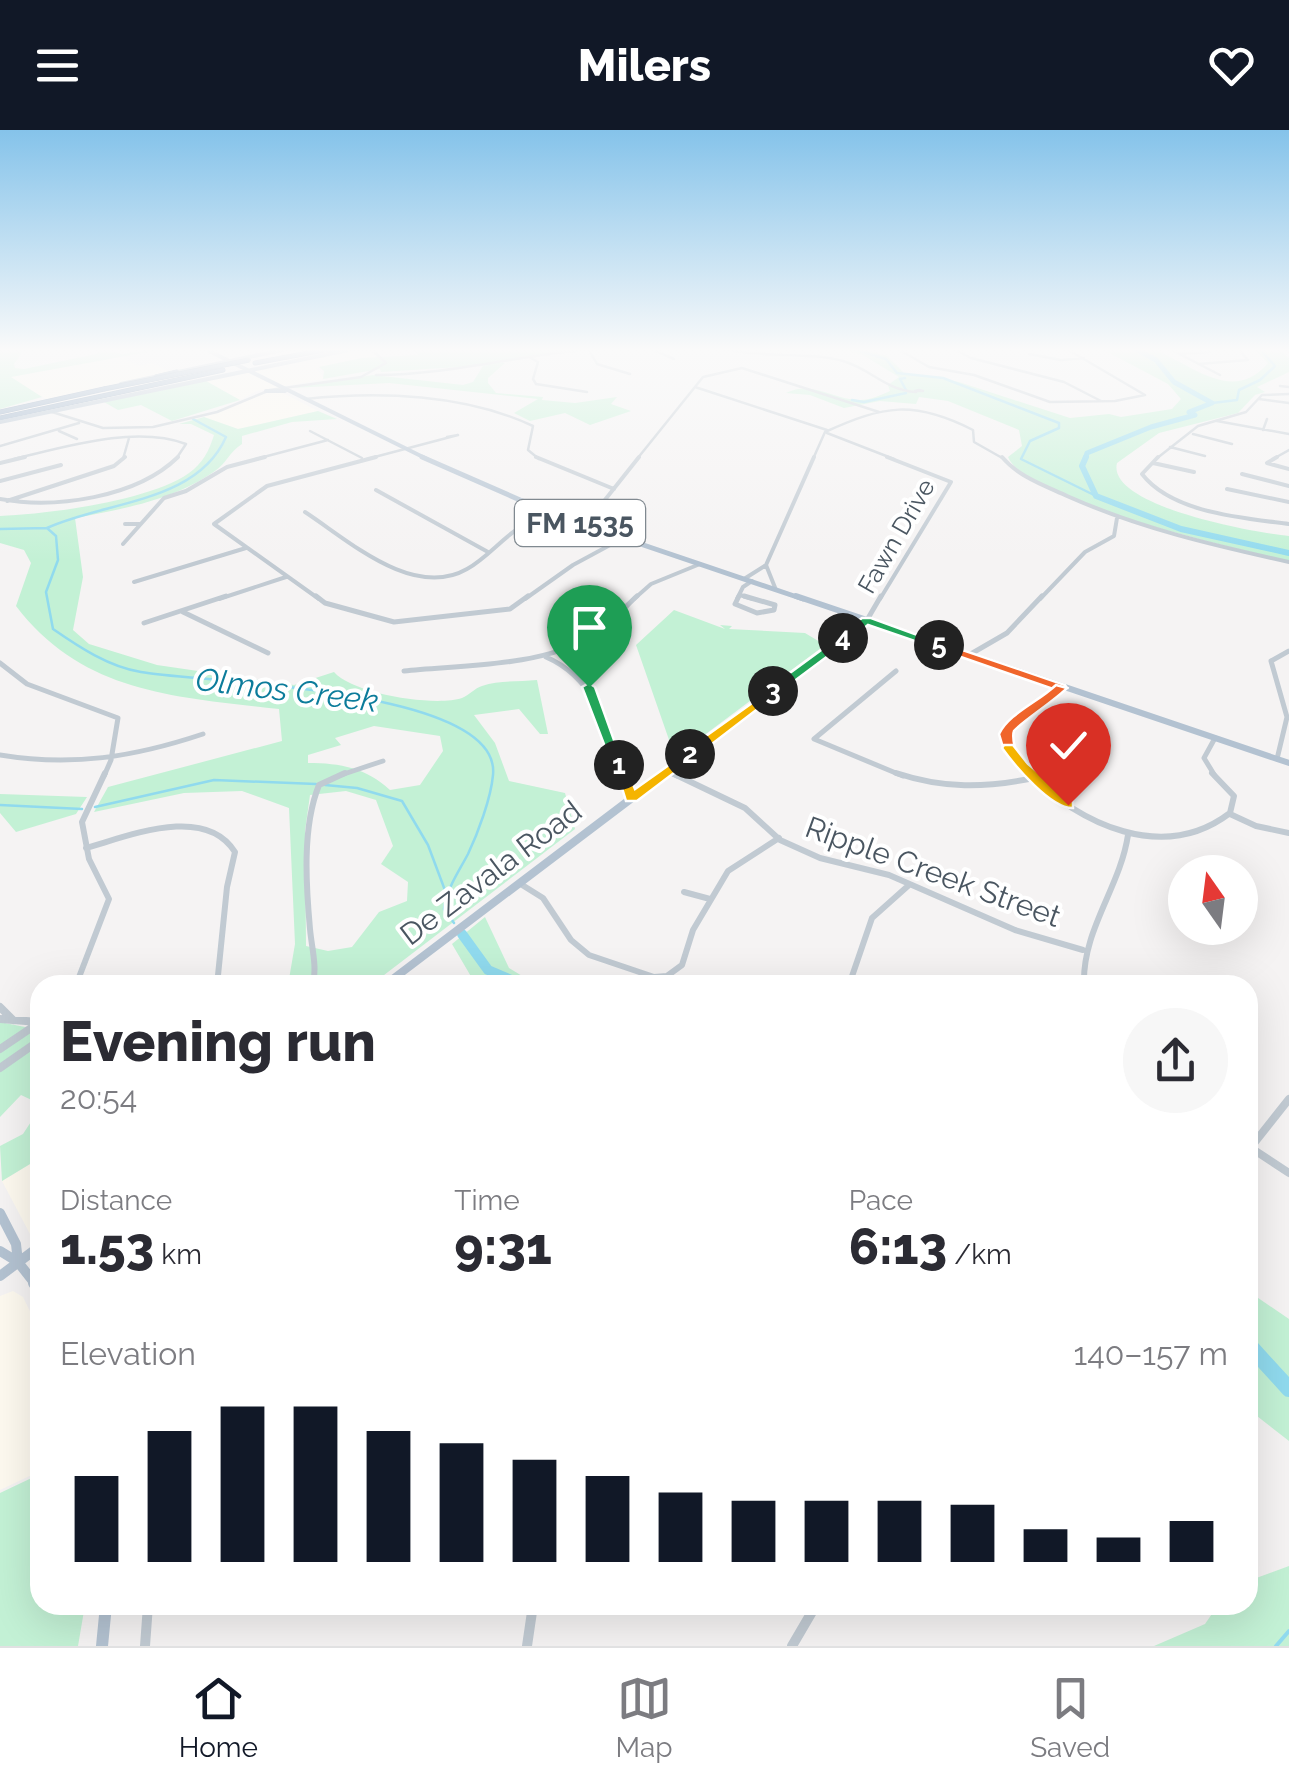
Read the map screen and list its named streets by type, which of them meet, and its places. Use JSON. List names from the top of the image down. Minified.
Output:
{"streets":{"main road":["FM 1535","De Zavala Road"],"street":["Fawn Drive","Ripple Creek Street"]},"crossings":[["FM 1535","Fawn Drive"],["FM 1535","De Zavala Road"],["Fawn Drive","De Zavala Road"],["Ripple Creek Street","De Zavala Road"]],"water":["Olmos Creek"],"north":"top","page":{"header":"Milers","pins":["4","5","3","2","1"],"heading":["Evening run","20:54"],"stats":[["Distance","1.53 km"],["Time","9:31"],["Pace","6:13 /km"]],"chart":["Elevation","140–157 m"],"tabs":["Home","Map","Saved"]}}
